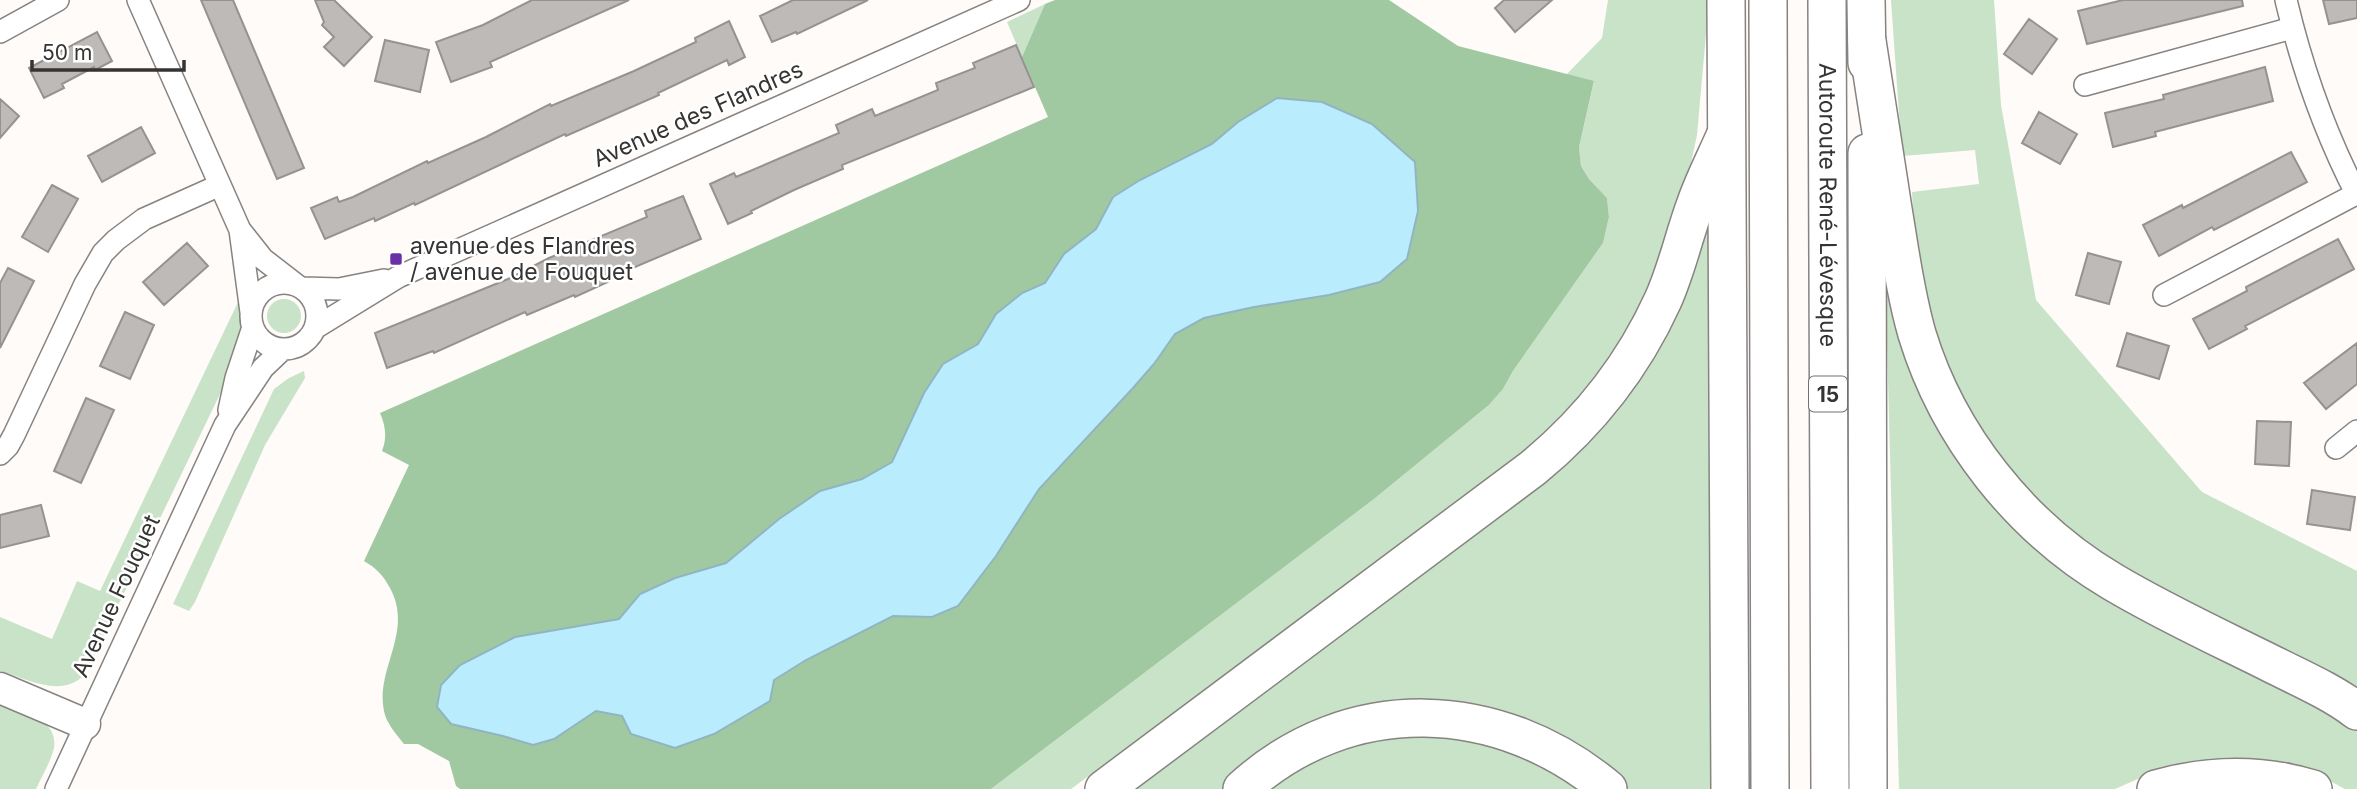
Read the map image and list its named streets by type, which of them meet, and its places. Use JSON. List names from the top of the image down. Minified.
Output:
{"streets":{"highway":["Autoroute René-Lévesque","15"],"street":["Avenue des Flandres","Avenue Fouquet"]},"crossings":[["Avenue des Flandres","Avenue Fouquet"]],"places":{"transit":["avenue des Flandres / avenue de Fouquet"]},"scale_bar":"50 m"}
